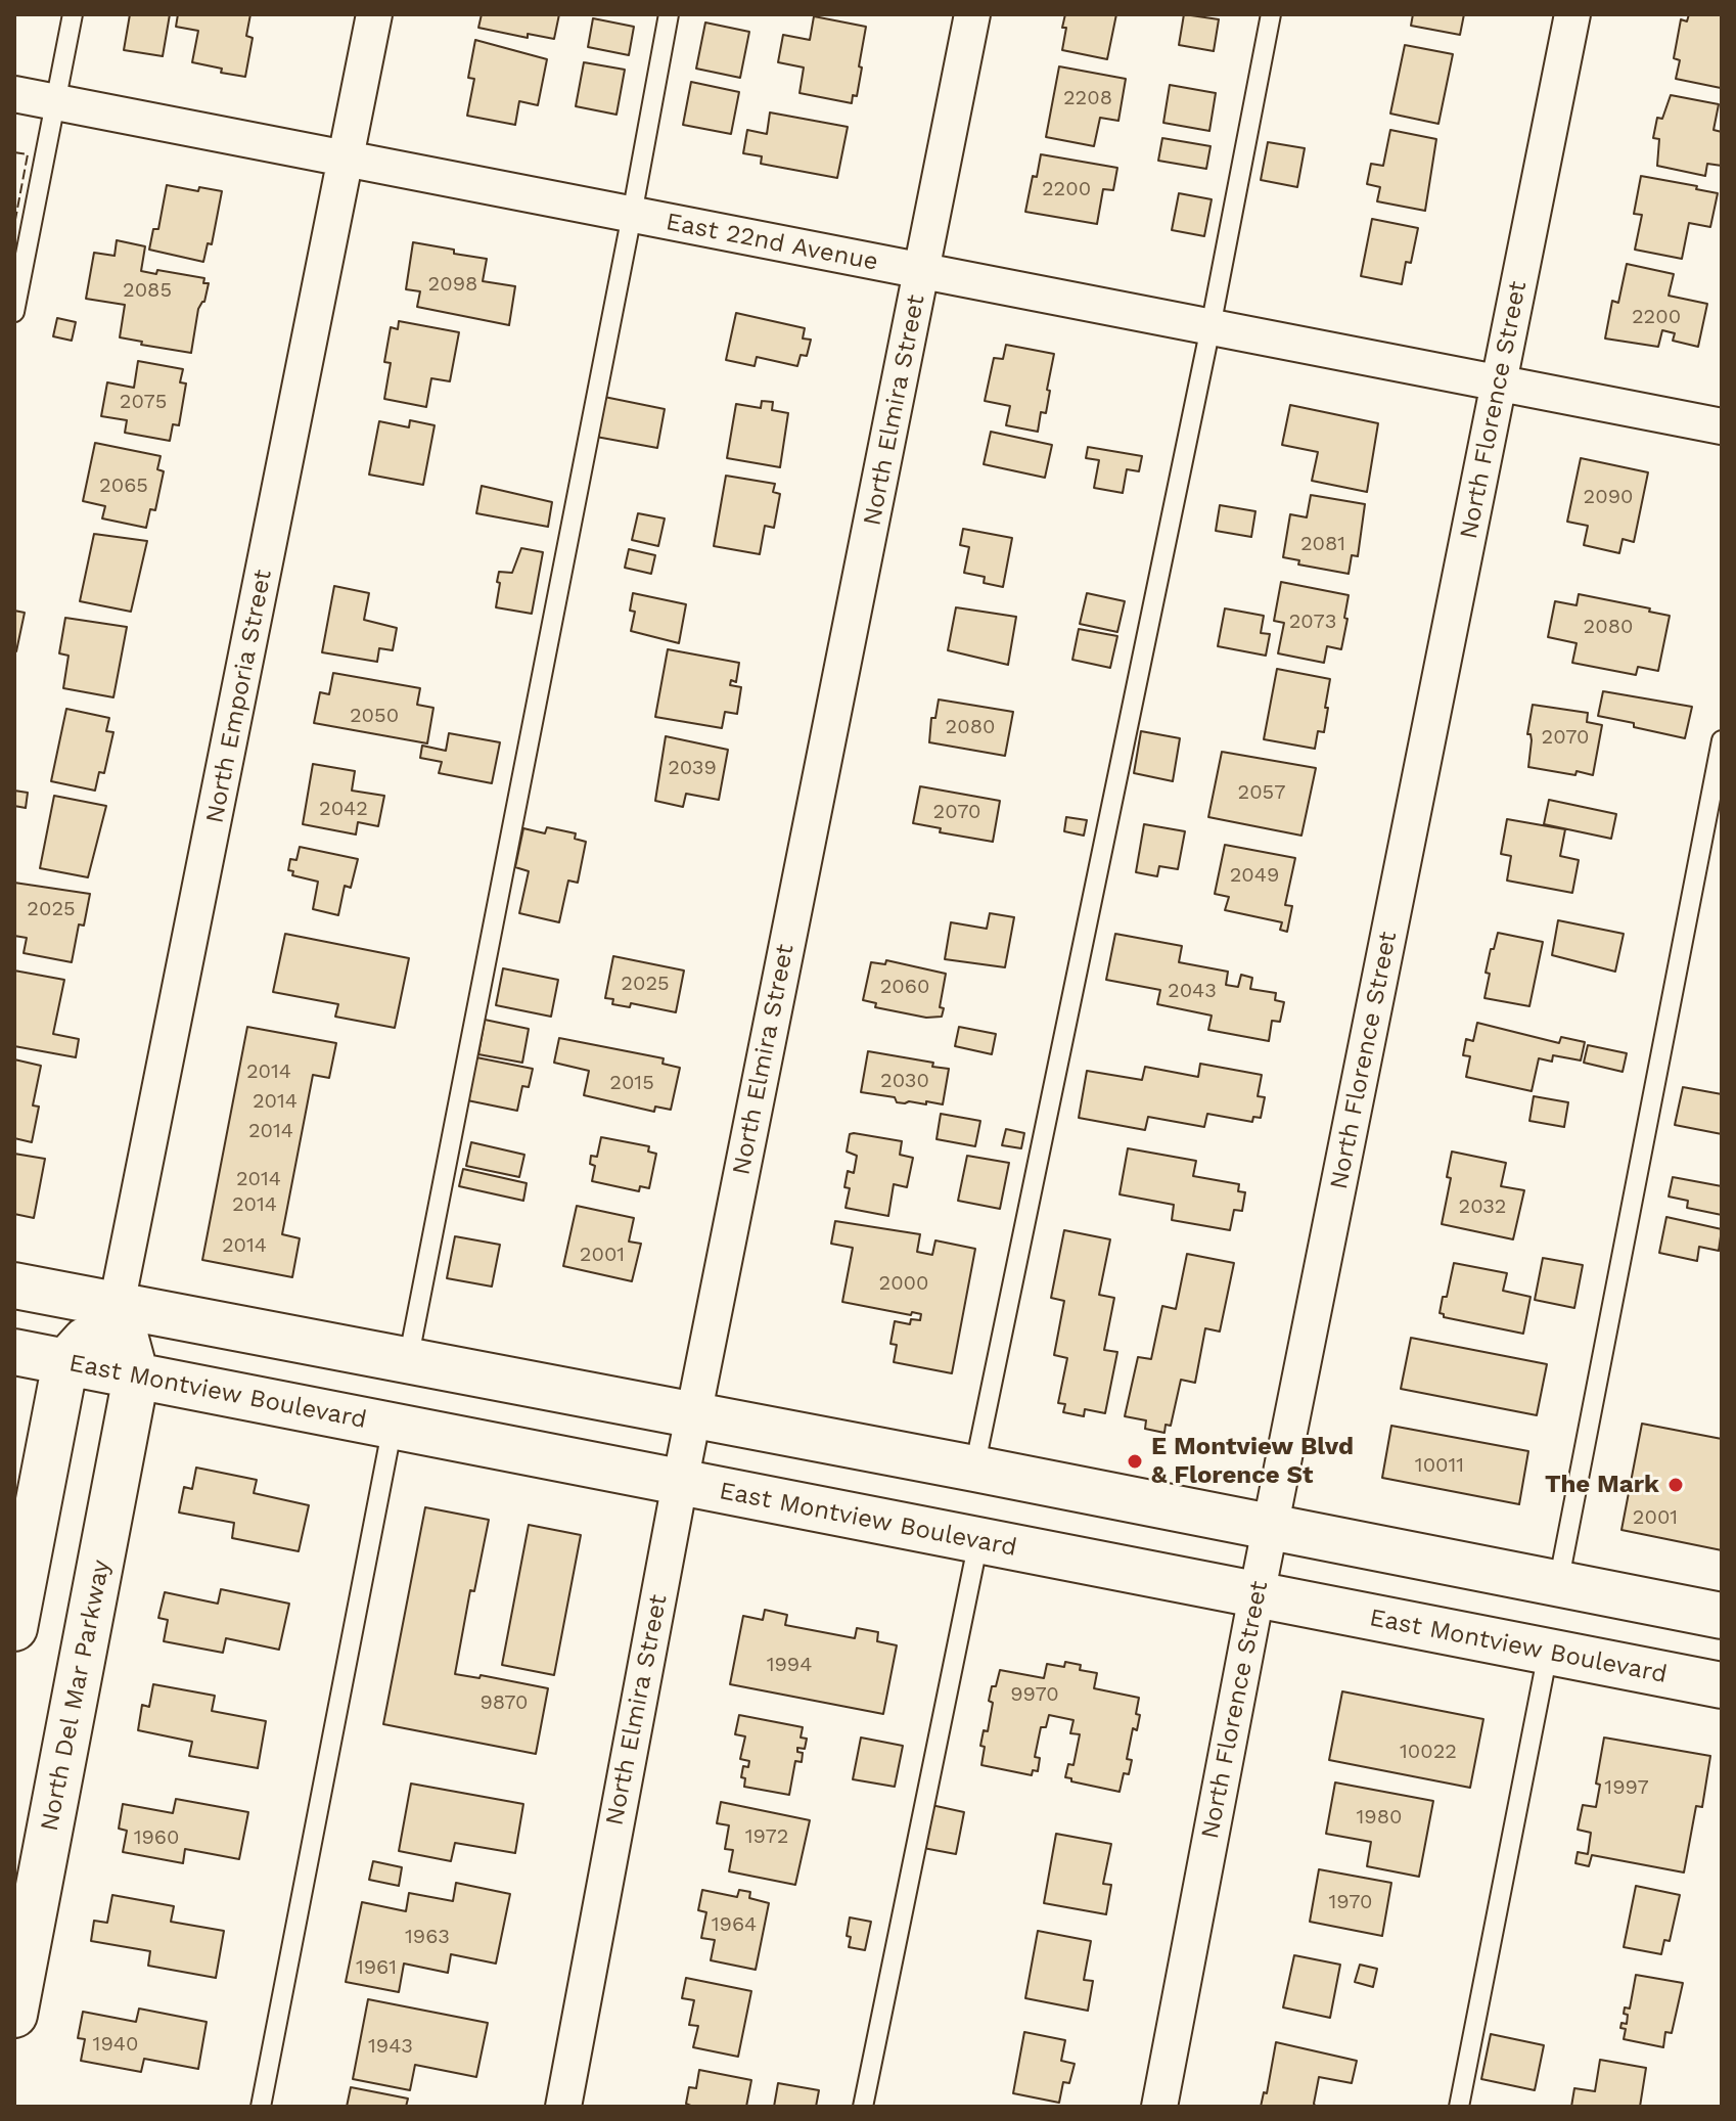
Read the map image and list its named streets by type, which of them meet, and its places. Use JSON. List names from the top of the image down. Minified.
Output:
{"streets":{"main road":["North Emporia Street","East Montview Boulevard","North Del Mar Parkway"],"street":["East 22nd Avenue","North Elmira Street","North Florence Street"]},"crossings":[["East 22nd Avenue","North Elmira Street"],["East 22nd Avenue","North Florence Street"],["East 22nd Avenue","North Emporia Street"],["North Elmira Street","East Montview Boulevard"],["North Florence Street","East Montview Boulevard"],["North Emporia Street","East Montview Boulevard"],["North Emporia Street","North Del Mar Parkway"],["East Montview Boulevard","North Del Mar Parkway"]],"places":["E Montview Blvd & Florence St","The Mark"],"house_numbers":["2208","2200","2098","2085","2200","2075","2065","2090","2081","2073","2080","2050","2080","2070","2039","2057","2042","2070","2049","2025","2025","2060","2043","2014","2030","2015","2014","2014","2014","2014","2032","2014","2001","2000","10011","2001","1994","9970","9870","10022","1997","1980","1972","1960","1970","1964","1963","1961","1940","1943"]}
